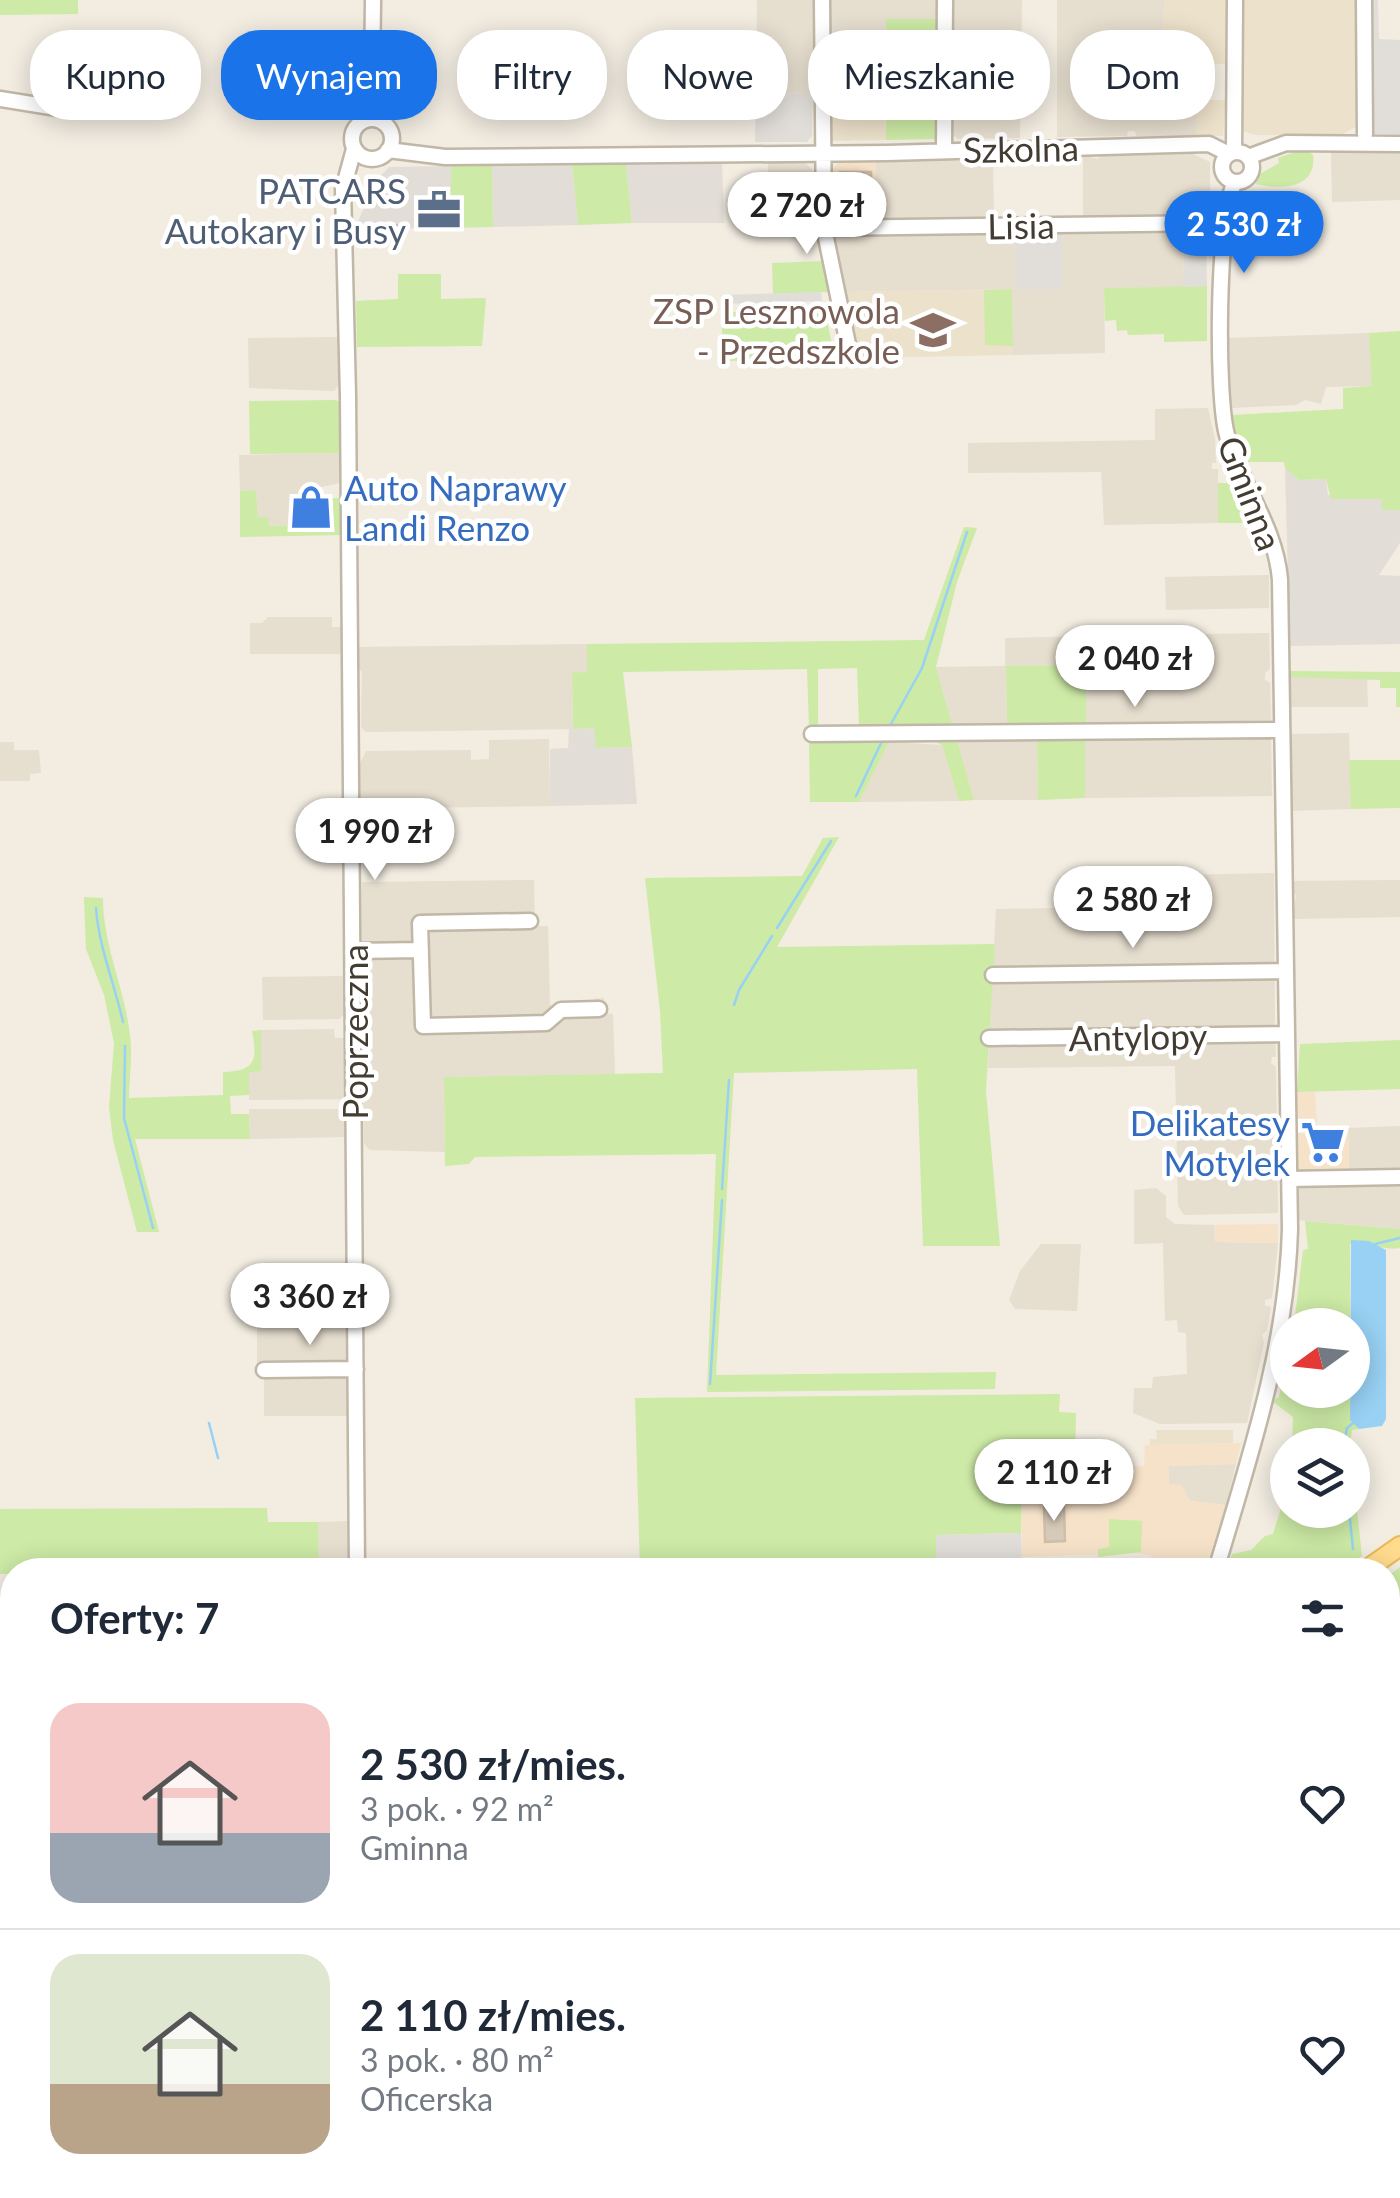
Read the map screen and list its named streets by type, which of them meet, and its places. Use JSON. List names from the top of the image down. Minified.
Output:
{"streets":{"street":["Szkolna","Lisia","Gminna","Poprzeczna","Antylopy"]},"crossings":[["Lisia","Gminna"],["Gminna","Antylopy"]],"places":{"office":["PATCARS Autokary i Busy"],"school or university":["ZSP Lesznowola - Przedszkole"],"shop":["Auto Naprawy Landi Renzo"],"supermarket":["Delikatesy Motylek"]},"north":"left","page":{"chip":["Kupno","Wynajem","Filtry","Nowe","Mieszkanie","Dom"],"price":["2 720 zł","2 530 zł","2 040 zł","1 990 zł","2 580 zł","3 360 zł","2 110 zł"],"heading":"Oferty: 7","list":[{"name":"2 530 zł/mies.","note":"3 pok. · 92 m² · Gminna"},{"name":"2 110 zł/mies.","note":"3 pok. · 80 m² · Oficerska"}]}}
